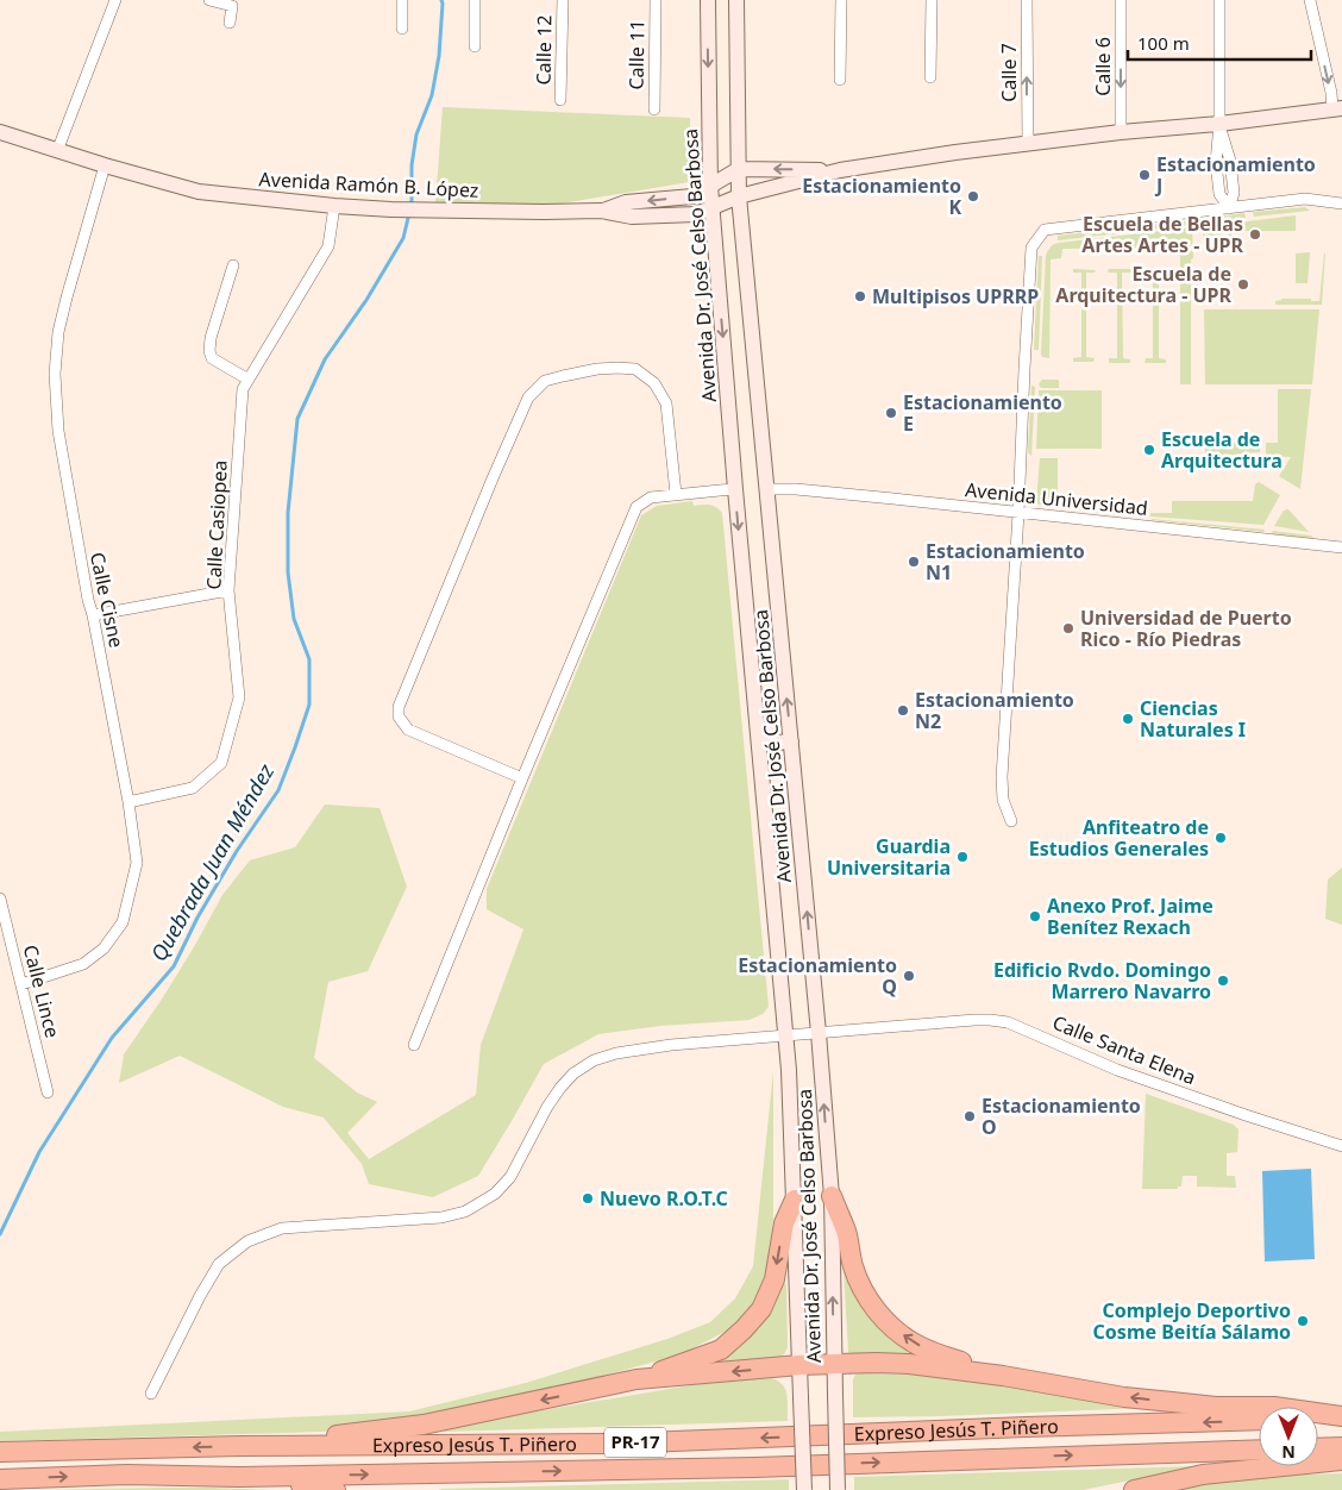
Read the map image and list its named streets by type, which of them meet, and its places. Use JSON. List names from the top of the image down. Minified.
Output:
{"streets":{"highway":["Expreso Jesús T. Piñero","PR-17"],"main road":["Avenida Ramón B. López","Avenida Dr. José Celso Barbosa"],"street":["Calle 12","Calle 11","Calle 6","Calle 7","Avenida Universidad","Calle Casiopea","Calle Cisne","Calle Lince","Calle Santa Elena"]},"crossings":[["Avenida Ramón B. López","Avenida Dr. José Celso Barbosa"],["Avenida Ramón B. López","Calle Casiopea"],["Avenida Ramón B. López","Calle Cisne"],["Avenida Dr. José Celso Barbosa","Avenida Universidad"],["Avenida Dr. José Celso Barbosa","Calle Santa Elena"],["Calle Casiopea","Calle Cisne"],["Calle Cisne","Calle Lince"]],"one_way":["Calle 6","Calle 7"],"water":["Quebrada Juan Méndez"],"places":["Estacionamiento J","Estacionamiento K","Escuela de Bellas Artes Artes - UPR","Escuela de Arquitectura - UPR","Multipisos UPRRP","Estacionamiento E","Escuela de Arquitectura","Estacionamiento N1","Universidad de Puerto Rico - Río Piedras","Estacionamiento N2","Ciencias Naturales I","Anfiteatro de Estudios Generales","Guardia Universitaria","Anexo Prof. Jaime Benítez Rexach","Estacionamiento Q","Edificio Rvdo. Domingo Marrero Navarro","Estacionamiento O","Nuevo R.O.T.C","Complejo Deportivo Cosme Beitía Sálamo"],"scale_bar":"100 m","north":"bottom"}
